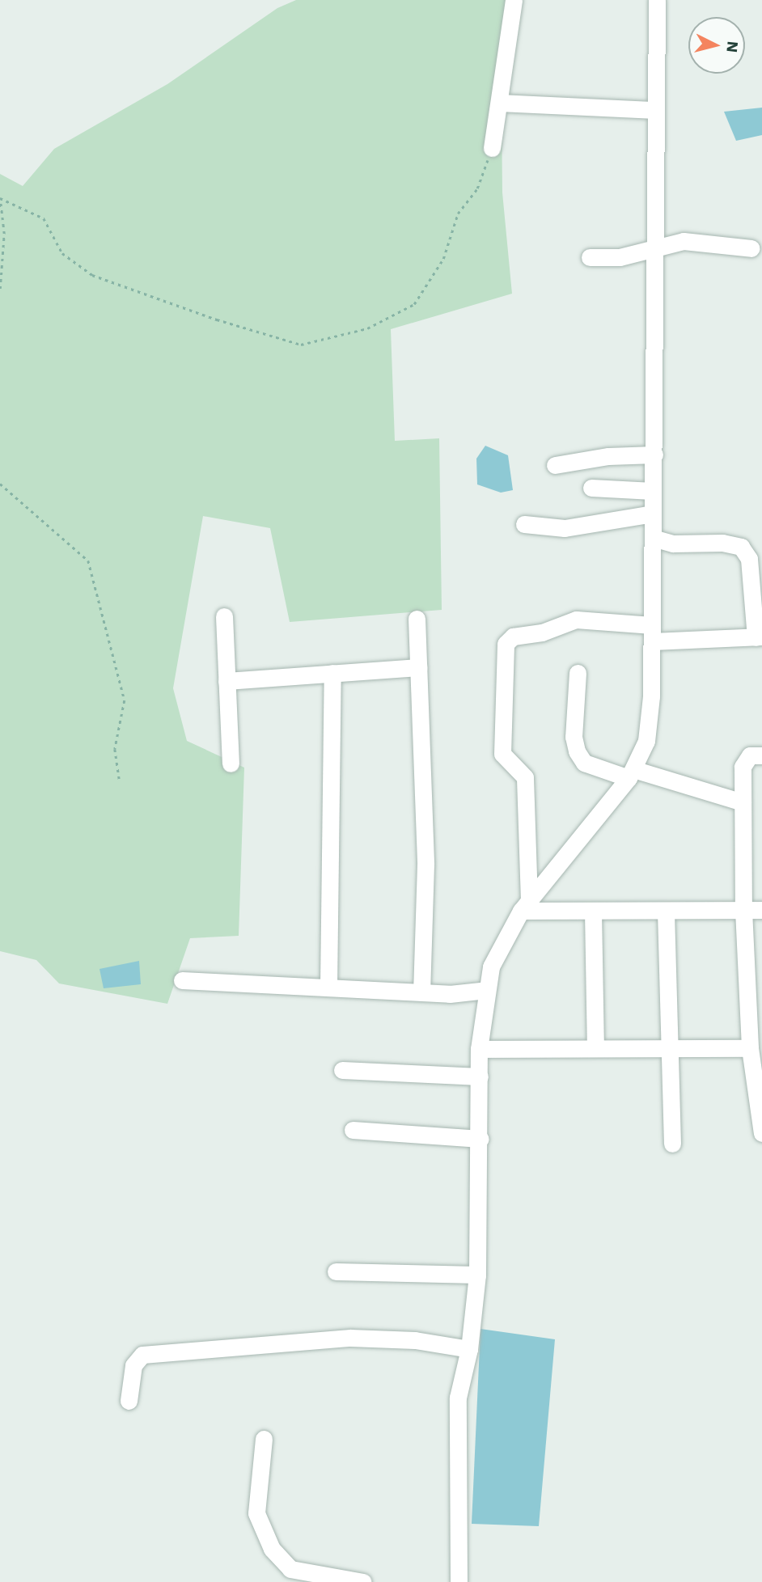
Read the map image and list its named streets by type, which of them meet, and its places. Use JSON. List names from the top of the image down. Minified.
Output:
{"north":"right"}
